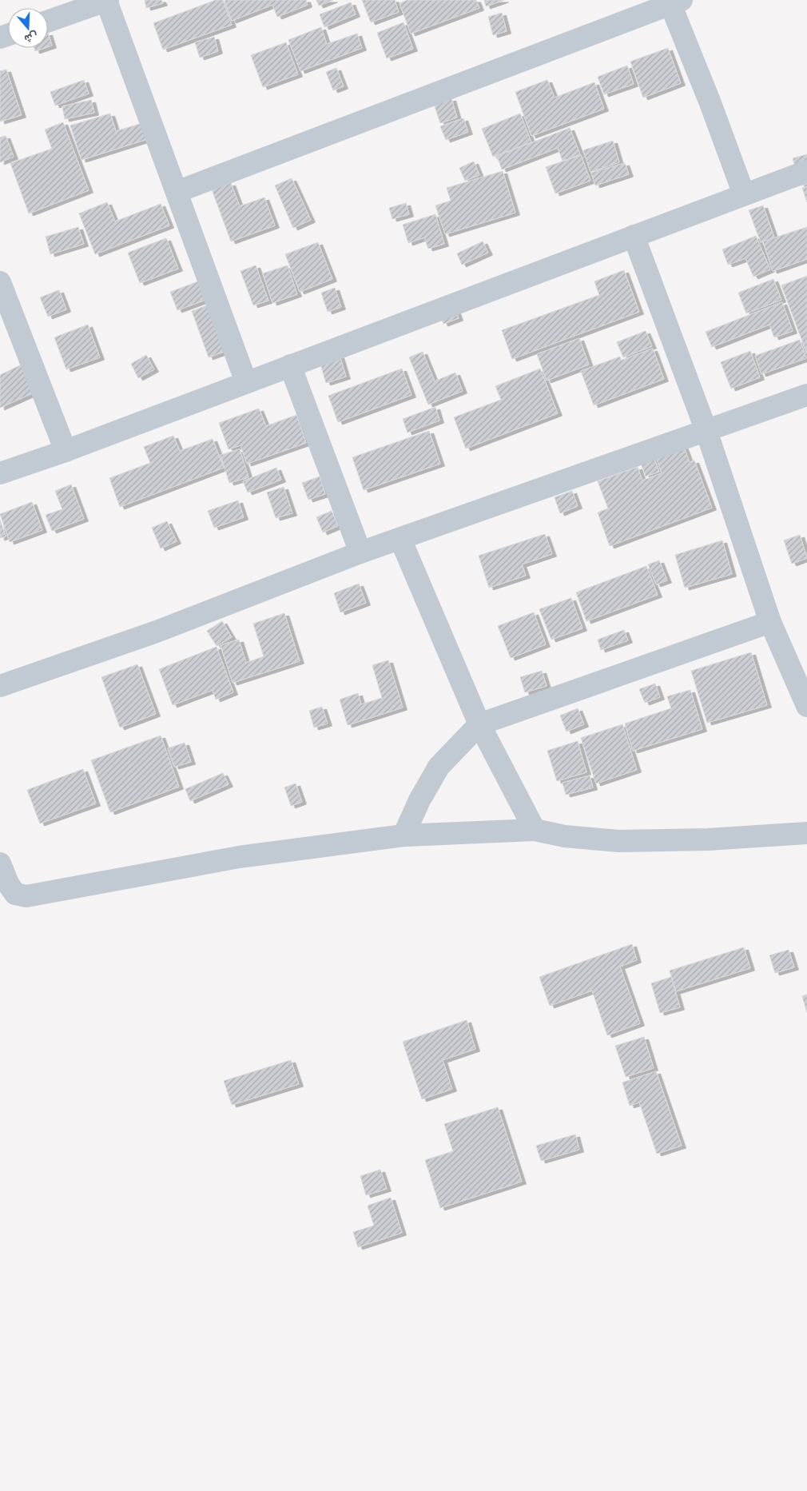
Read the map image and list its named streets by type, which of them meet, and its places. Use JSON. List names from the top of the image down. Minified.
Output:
{"north":"bottom"}
